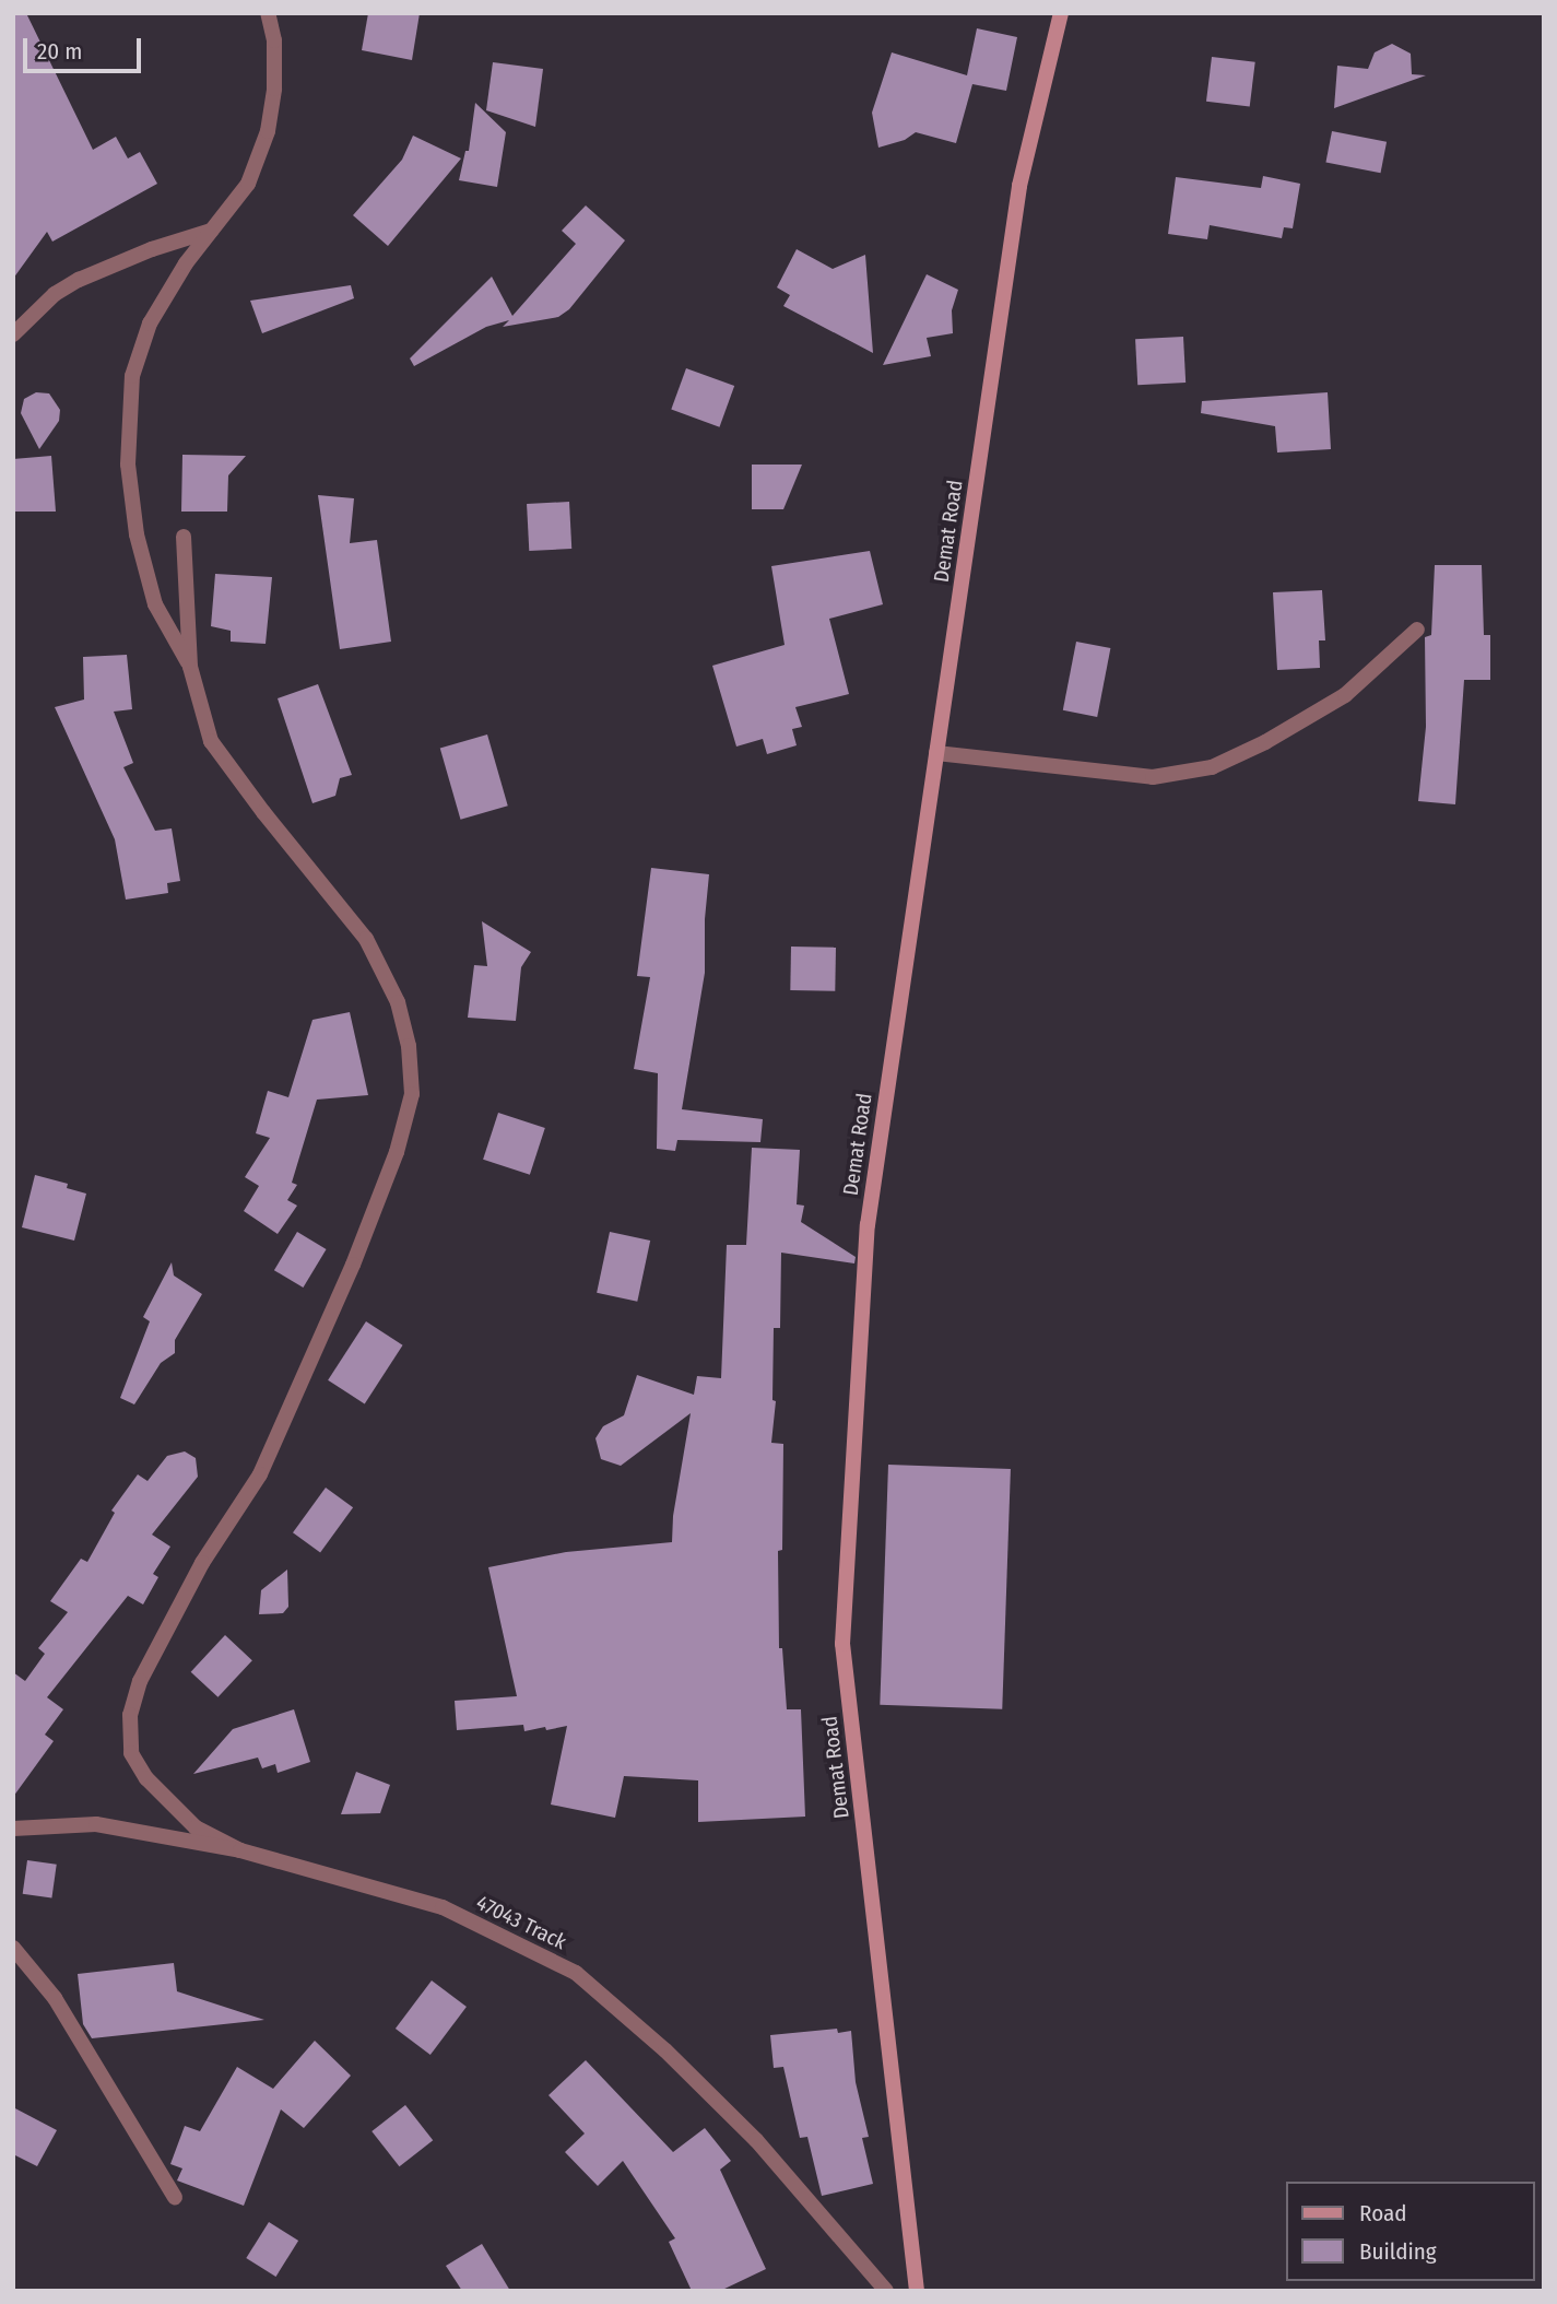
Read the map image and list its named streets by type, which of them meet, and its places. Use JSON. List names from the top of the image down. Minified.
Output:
{"streets":{"street":["Demat Road","47043 Track"]},"legend":["Road","Building"],"scale_bar":"20 m"}
